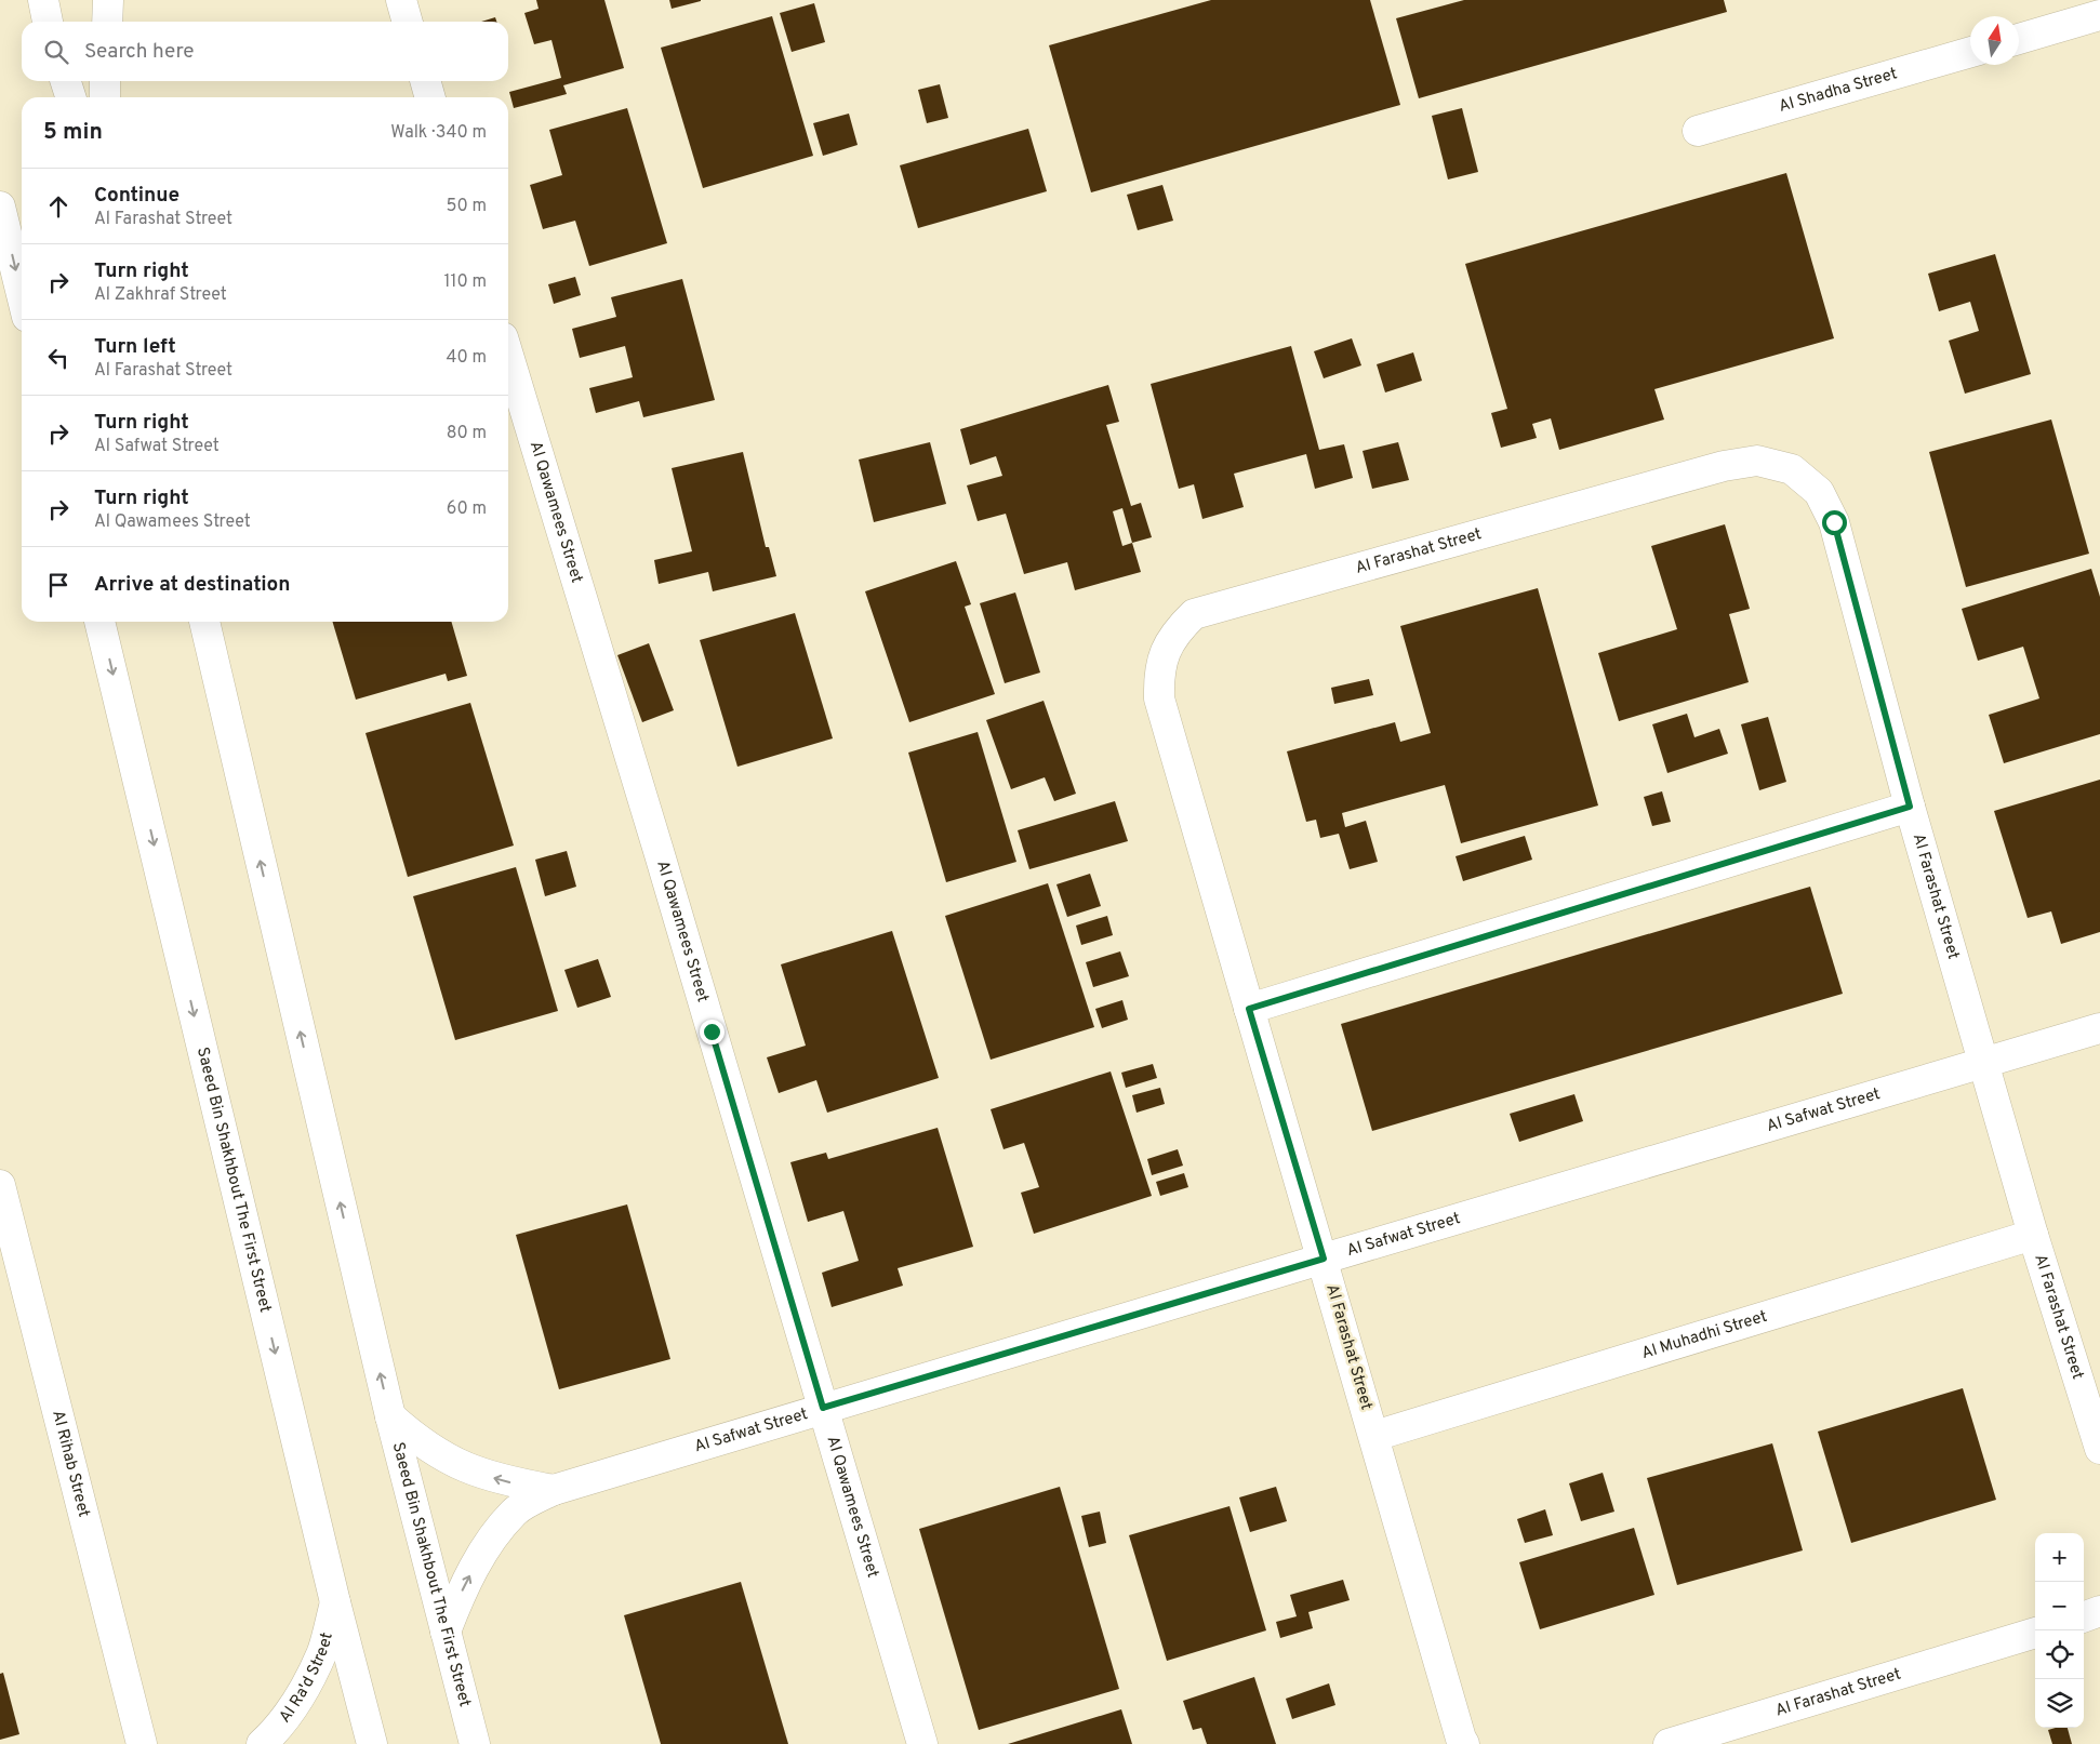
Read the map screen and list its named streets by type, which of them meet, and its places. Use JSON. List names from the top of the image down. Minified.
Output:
{"streets":{"street":["Al Shadha Street","Al Qawamees Street","Al Farashat Street","Al Safwat Street","Saeed Bin Shakhbout The First Street","Al Muhadhi Street","Al Rihab Street","Al Ra'd Street"]},"crossings":[["Al Qawamees Street","Al Safwat Street"],["Al Farashat Street","Al Safwat Street"],["Al Farashat Street","Al Muhadhi Street"],["Al Safwat Street","Saeed Bin Shakhbout The First Street"],["Saeed Bin Shakhbout The First Street","Al Ra'd Street"]],"north":"top","page":{"search":"Search here","heading":["5 min","Walk · 340 m"],"list":[["Continue","Al Farashat Street","50 m"],["Turn right","Al Zakhraf Street","110 m"],["Turn left","Al Farashat Street","40 m"],["Turn right","Al Safwat Street","80 m"],["Turn right","Al Qawamees Street","60 m"],"Arrive at destination"],"map_buttons":["+","−"]}}
